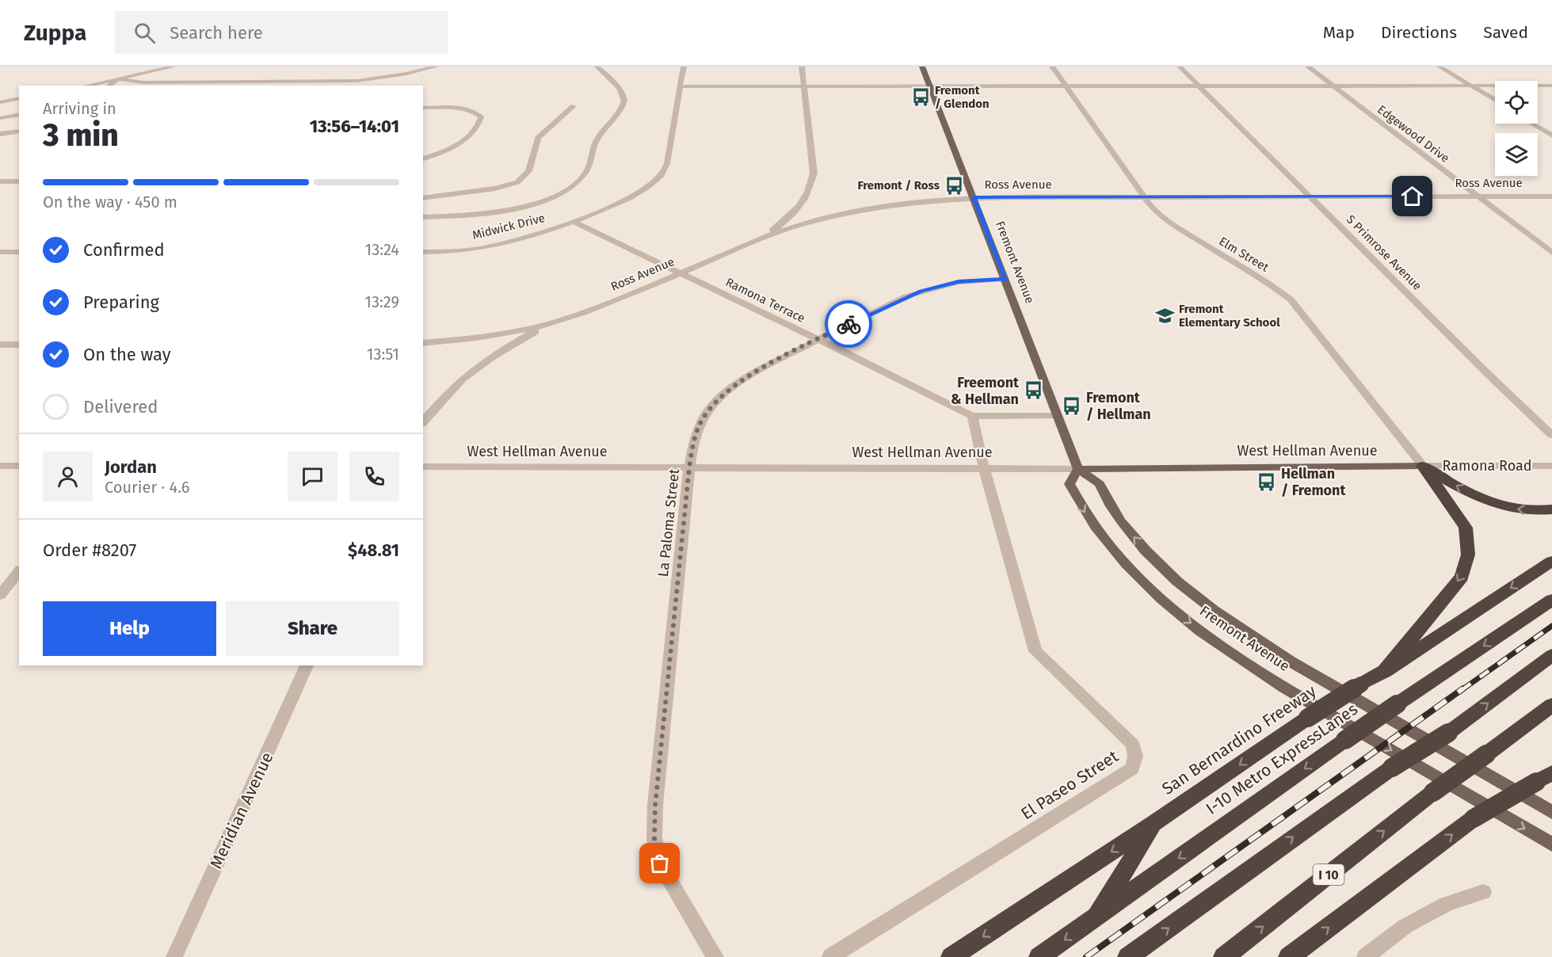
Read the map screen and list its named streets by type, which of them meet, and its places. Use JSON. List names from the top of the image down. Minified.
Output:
{"streets":{"highway":["San Bernardino Freeway","I-10 Metro ExpressLanes","I 10"],"main road":["Fremont Avenue","West Hellman Avenue"],"street":["Edgewood Drive","Ross Avenue","Midwick Drive","S Primrose Avenue","Elm Street","Ramona Terrace","Ramona Road","La Paloma Street","El Paseo Street","Meridian Avenue"]},"crossings":[["Edgewood Drive","Ross Avenue"],["Ross Avenue","S Primrose Avenue"],["Ross Avenue","Elm Street"],["Ross Avenue","Fremont Avenue"],["Ross Avenue","Ramona Terrace"],["Midwick Drive","Ramona Terrace"],["Elm Street","West Hellman Avenue"],["Elm Street","Ramona Road"],["Fremont Avenue","Ramona Terrace"],["Fremont Avenue","West Hellman Avenue"],["Fremont Avenue","La Paloma Street"],["Ramona Terrace","La Paloma Street"],["West Hellman Avenue","Ramona Road"],["West Hellman Avenue","La Paloma Street"],["West Hellman Avenue","El Paseo Street"]],"places":{"bus stop":["Fremont / Glendon","Fremont / Ross","Freemont & Hellman","Fremont / Hellman","Hellman / Fremont"],"school or university":["Fremont Elementary School"]},"page":{"header":"Zuppa","search":"Search here","nav":["Map","Directions","Saved"],"heading":["3 min","Arriving in","13:56–14:01"],"panel":["Jordan","Courier · 4.6","Order #8207","$48.81"],"bar":"On the way · 450 m","list":[["Confirmed","13:24"],["Preparing","13:29"],["On the way","13:51"],"Delivered"],"buttons":["Help","Share"]}}
